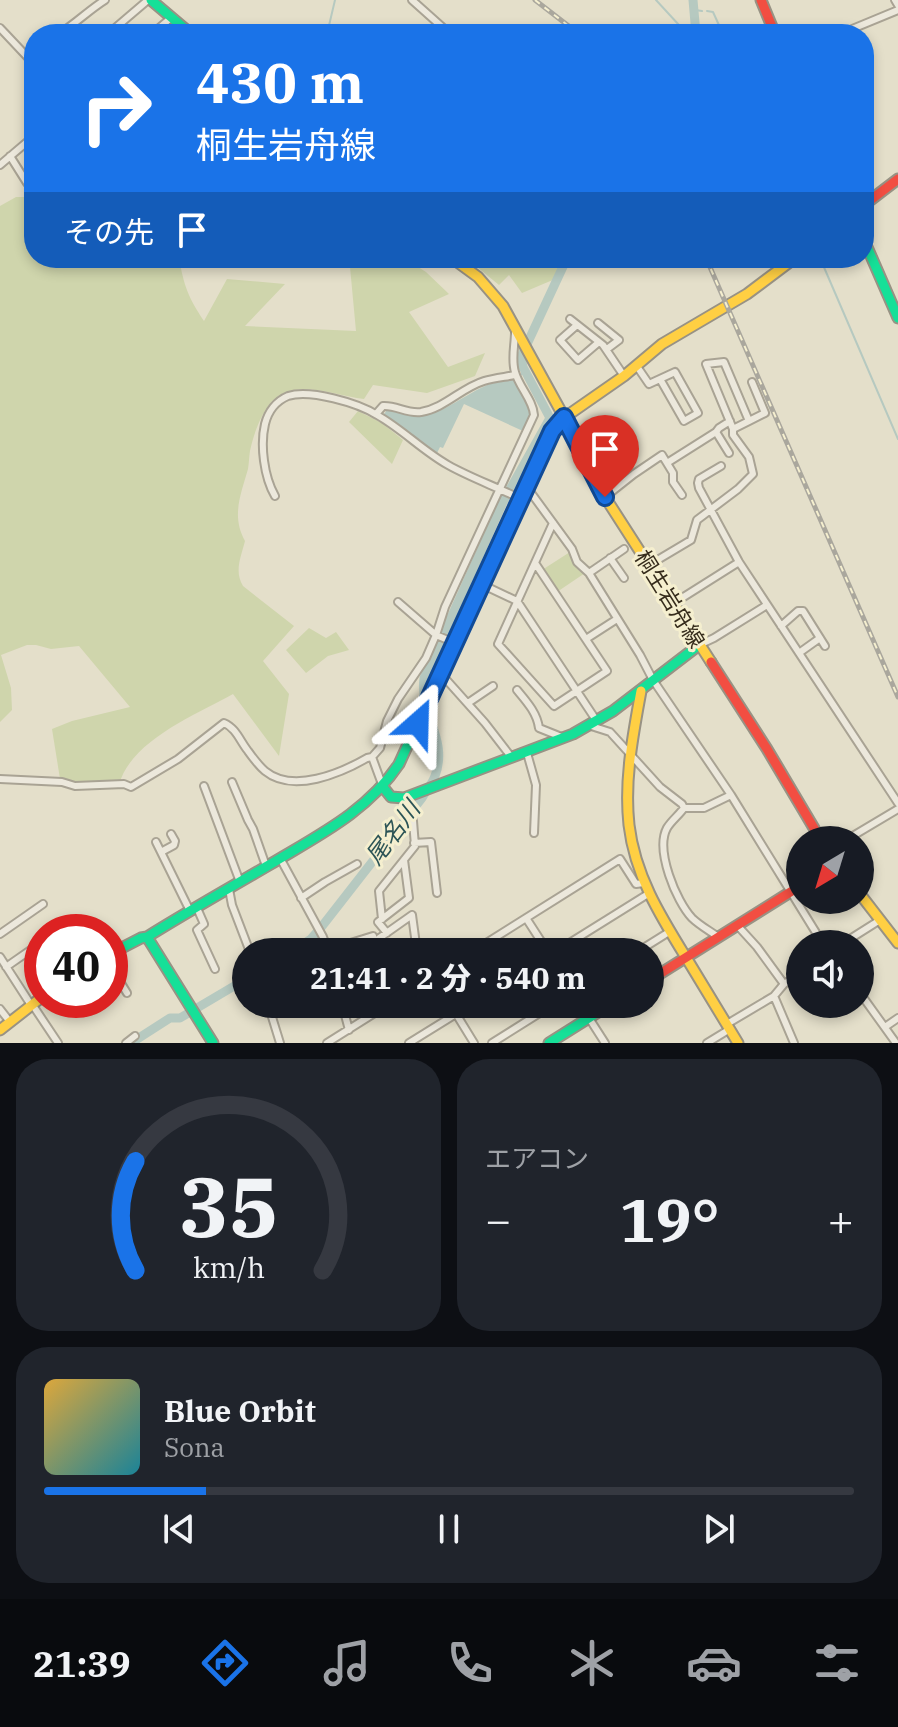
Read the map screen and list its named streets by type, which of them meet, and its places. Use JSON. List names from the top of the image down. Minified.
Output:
{"streets":{"street":["桐生岩舟線"]},"water":["尾名川"],"north":"bottom left","page":{"turn":["430 m","桐生岩舟線"],"then":"その先","limit":"40","trip":"21:41 · 2 分 · 540 m","tile":"エアコン","heat":["−","19°","+"],"song":["Blue Orbit","Sona"],"tabs":"21:39","gauge":["35","km/h"]}}
